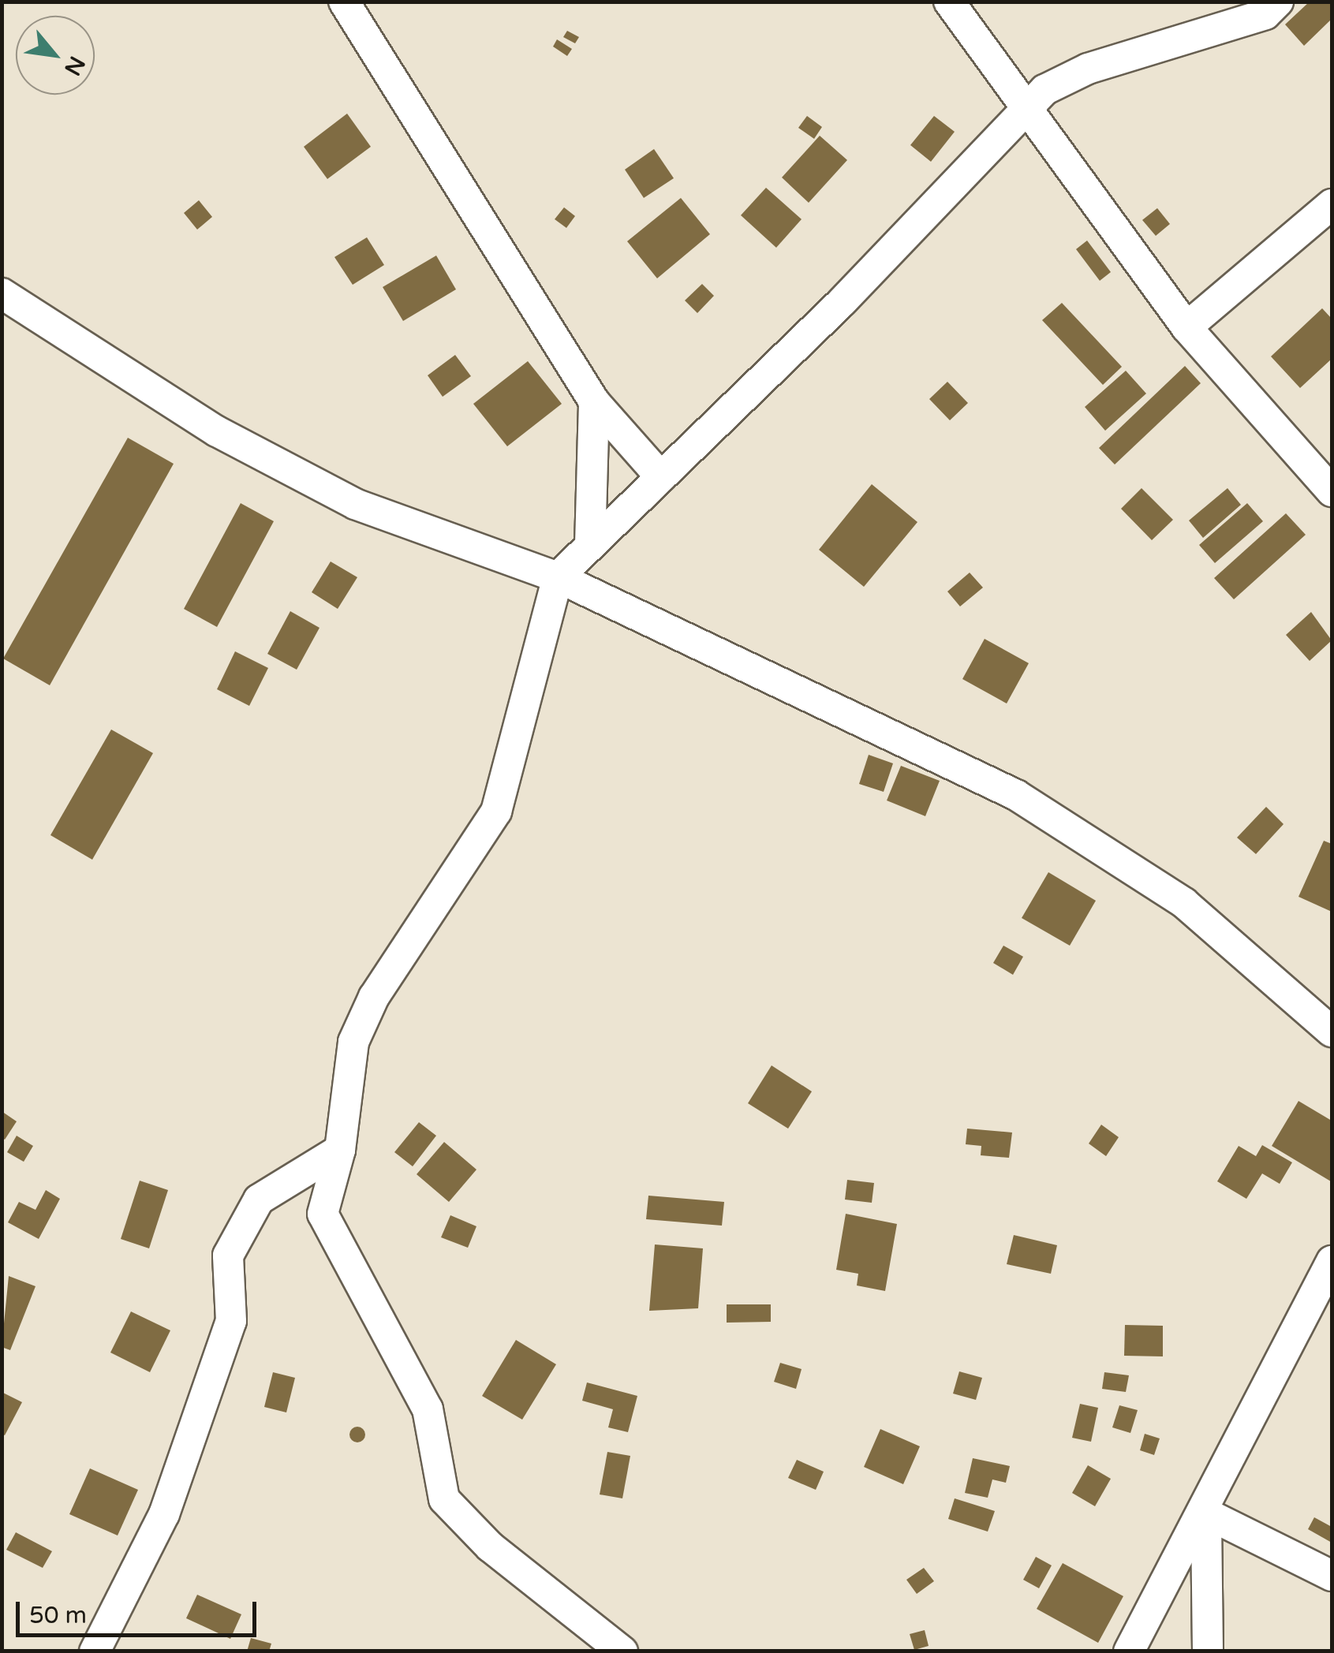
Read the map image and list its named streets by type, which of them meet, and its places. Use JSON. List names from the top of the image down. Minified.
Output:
{"scale_bar":"50 m","north":"bottom right"}
